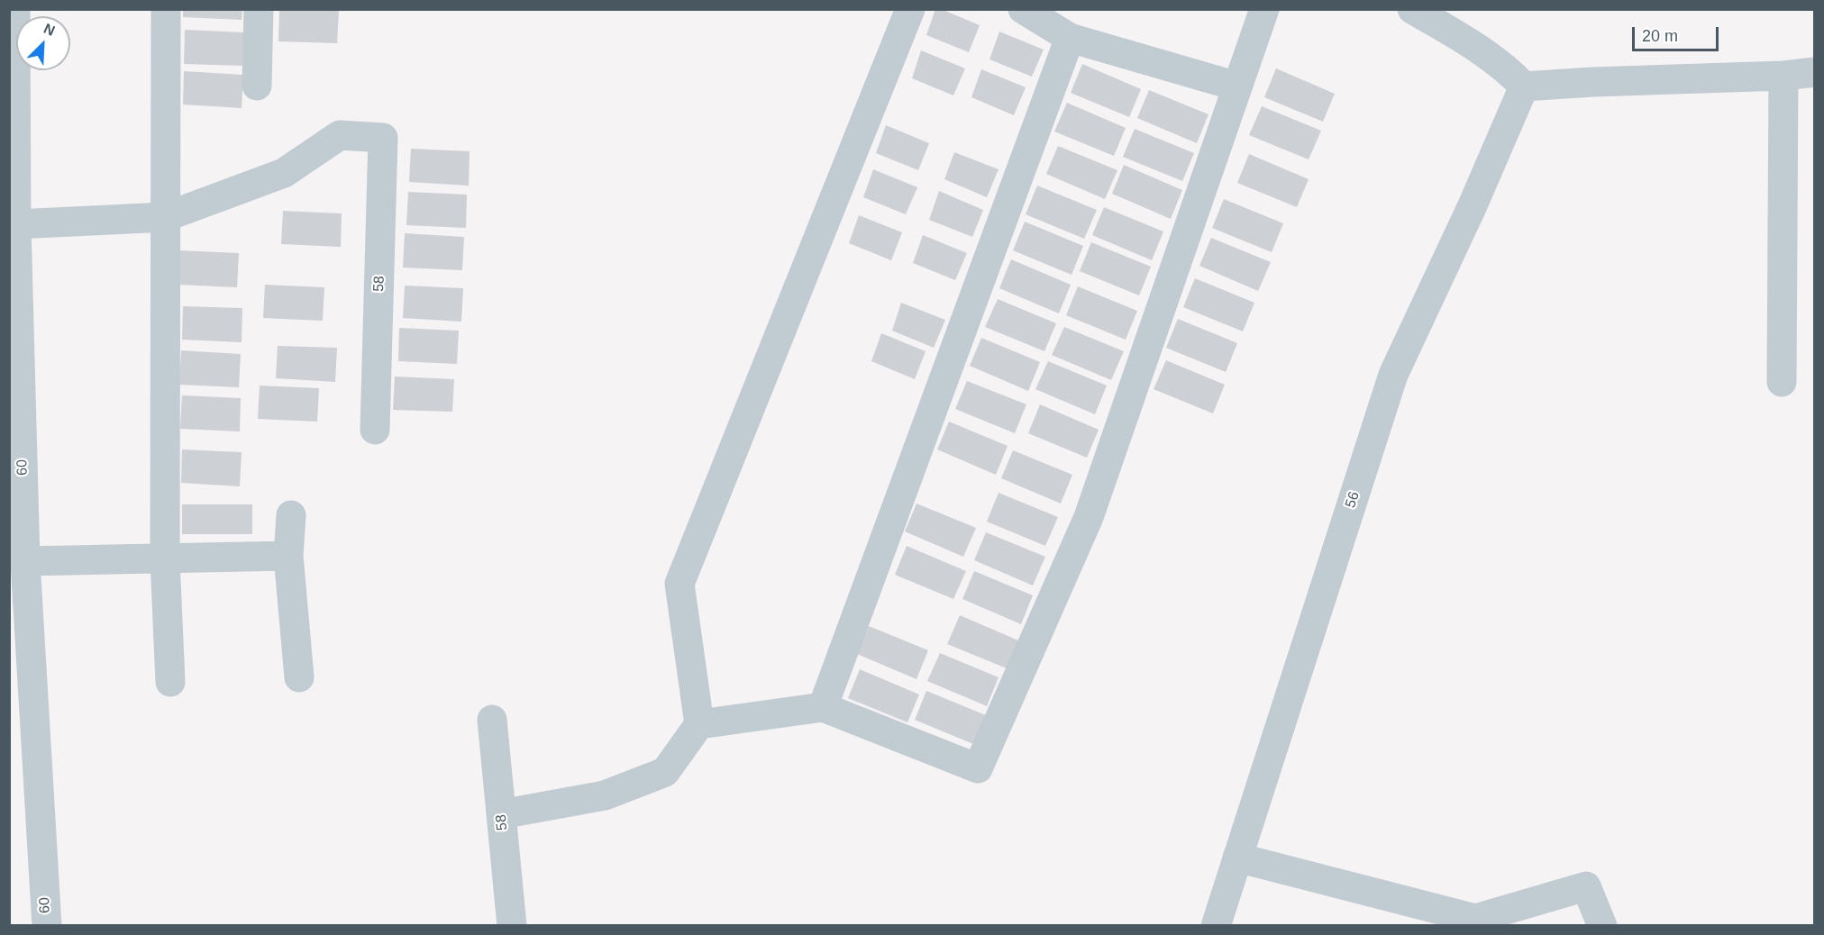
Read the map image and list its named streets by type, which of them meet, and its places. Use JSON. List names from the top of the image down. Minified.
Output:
{"streets":{"street":["58","60","56"]},"scale_bar":"20 m","north":"top right"}
